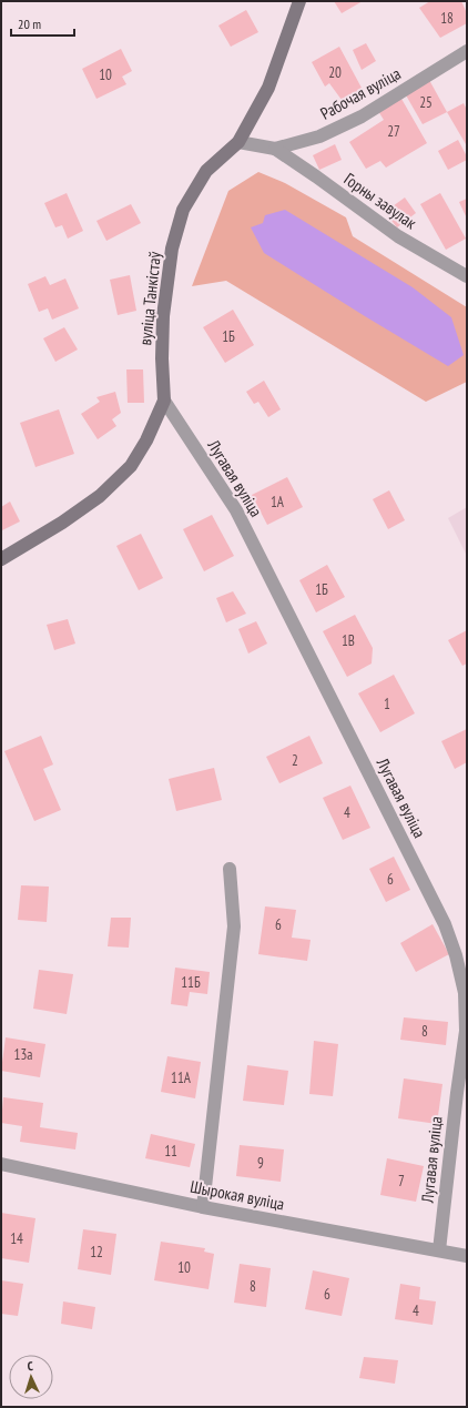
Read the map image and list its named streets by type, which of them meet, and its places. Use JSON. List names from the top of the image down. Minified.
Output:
{"streets":{"street":["Рабочая вуліца","Горны завулак","вуліца Танкістаў","Лугавая вуліца","Шырокая вуліца"]},"crossings":[["Рабочая вуліца","Горны завулак"],["Рабочая вуліца","вуліца Танкістаў"],["вуліца Танкістаў","Лугавая вуліца"],["Лугавая вуліца","Шырокая вуліца"]],"house_numbers":["18","20","10","25","27","1Б","1А","1Б","1В","1","2","4","6","6","11Б","8","13а","11А","11","9","7","14","12","10","8","6","4"],"scale_bar":"20 m","north":"top"}
